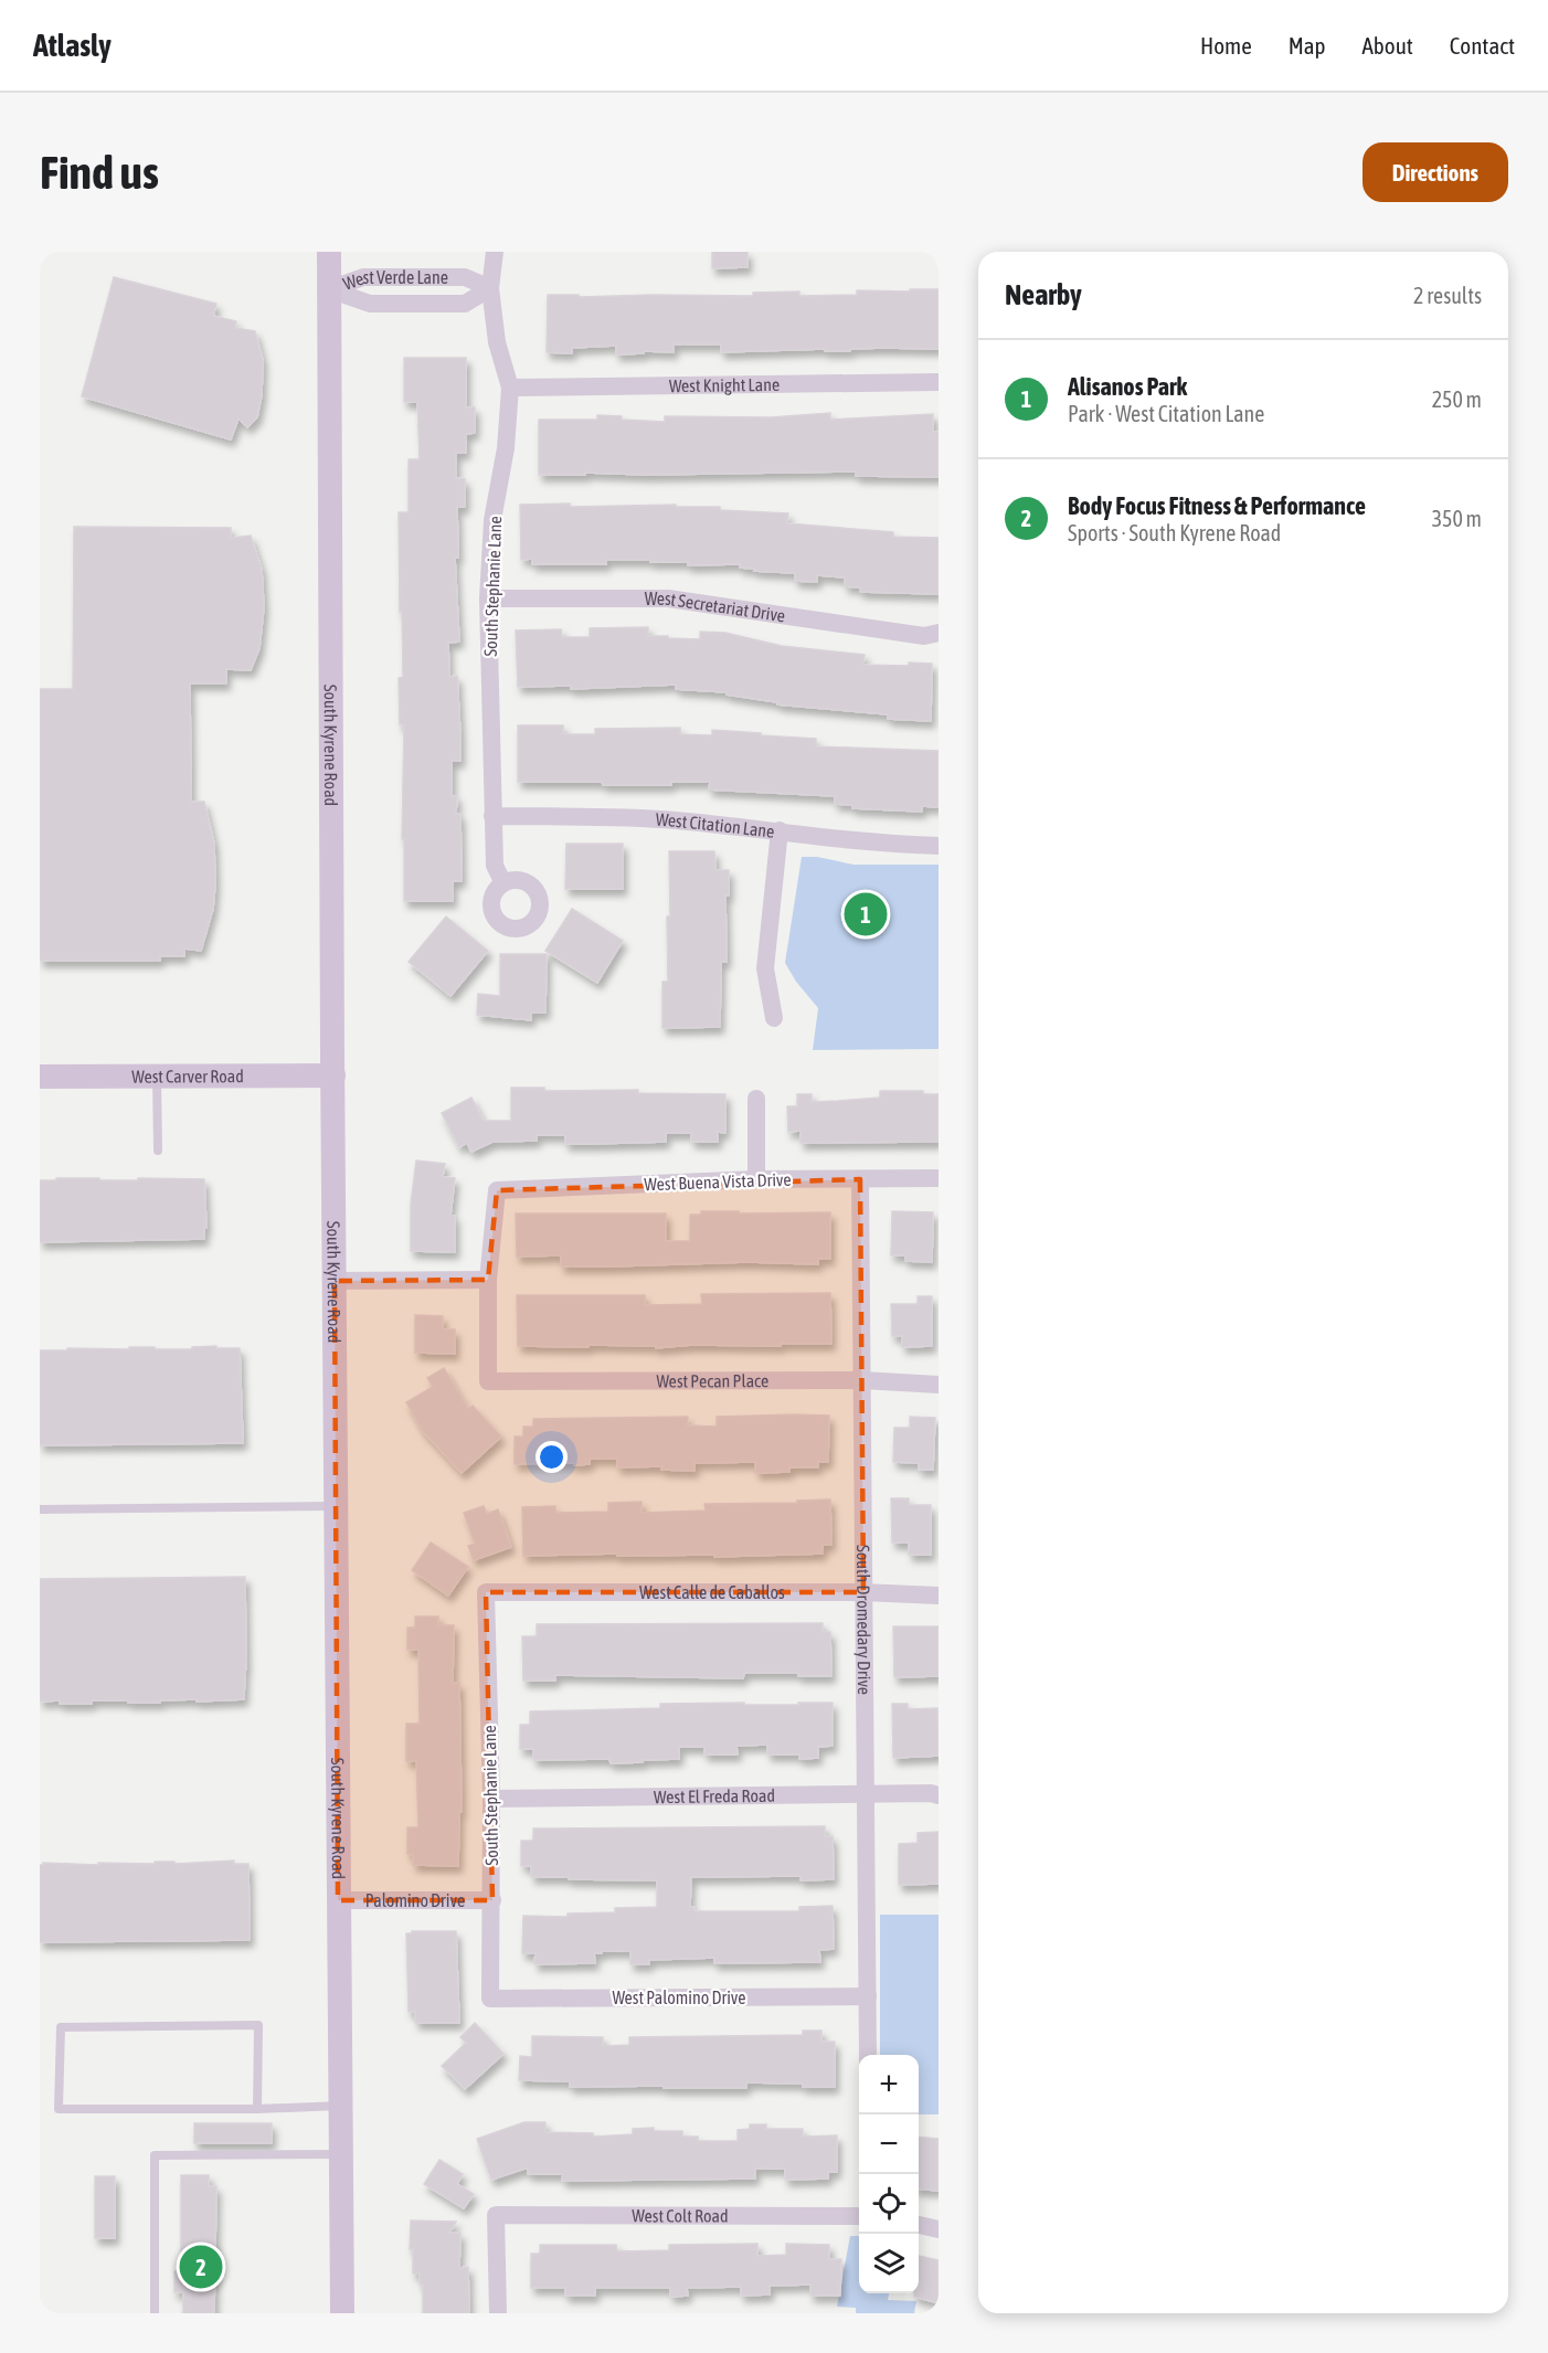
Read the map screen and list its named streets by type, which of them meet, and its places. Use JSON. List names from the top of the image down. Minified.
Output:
{"streets":{"main road":["South Kyrene Road","West Carver Road"],"street":["West Verde Lane","West Knight Lane","South Stephanie Lane","West Secretariat Drive","West Citation Lane","West Buena Vista Drive","West Pecan Place","West Calle de Caballos","South Dromedary Drive","West El Freda Road","Palomino Drive","West Palomino Drive","West Colt Road"]},"crossings":[["West Verde Lane","South Stephanie Lane"],["West Verde Lane","South Kyrene Road"],["West Knight Lane","South Stephanie Lane"],["South Stephanie Lane","West Secretariat Drive"],["South Stephanie Lane","West Citation Lane"],["South Stephanie Lane","West Calle de Caballos"],["South Stephanie Lane","West El Freda Road"],["South Stephanie Lane","Palomino Drive"],["South Stephanie Lane","West Palomino Drive"],["South Kyrene Road","West Carver Road"],["South Kyrene Road","Palomino Drive"],["West Buena Vista Drive","West Pecan Place"],["West Buena Vista Drive","South Dromedary Drive"],["West Pecan Place","South Dromedary Drive"],["West Calle de Caballos","South Dromedary Drive"],["South Dromedary Drive","West El Freda Road"],["South Dromedary Drive","West Palomino Drive"]],"page":{"header":"Atlasly","nav":["Home","Map","About","Contact"],"buttons":"Directions","title":"Find us","heading":["Nearby","2 results"],"list":[{"mark":"1","name":"Alisanos Park","note":"Park · West Citation Lane","value":"250 m"},{"mark":"2","name":"Body Focus Fitness & Performance","note":"Sports · South Kyrene Road","value":"350 m"}],"pins":["1","2"],"map_buttons":["+","−"]}}
